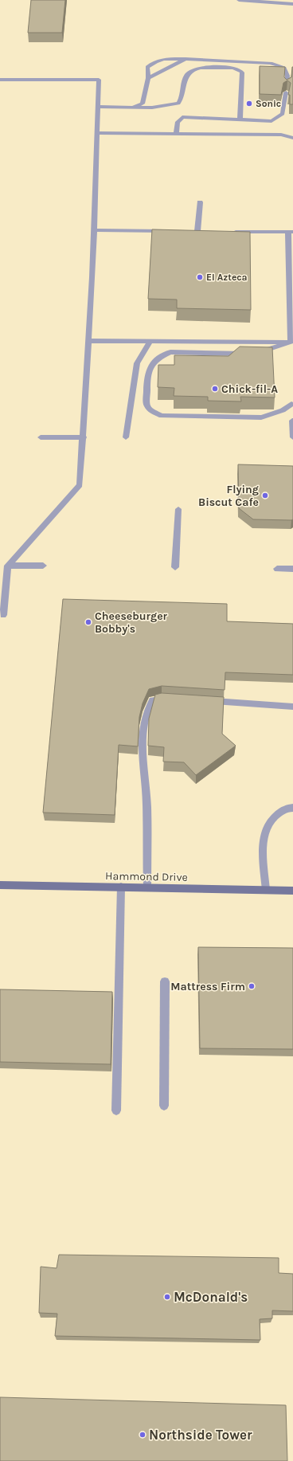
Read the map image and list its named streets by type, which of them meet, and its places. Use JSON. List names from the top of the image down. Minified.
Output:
{"streets":{"street":["Hammond Drive"]},"places":["Sonic","El Azteca","Chick-fil-A","Flying Biscut Cafe","Cheeseburger Bobby's","Mattress Firm","McDonald's","Northside Tower"]}
